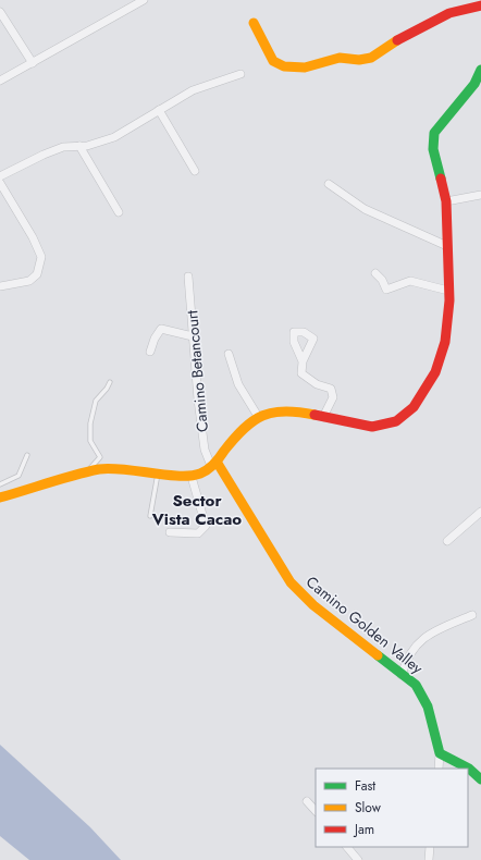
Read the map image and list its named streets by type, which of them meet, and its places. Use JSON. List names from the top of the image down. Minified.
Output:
{"streets":{"street":["Camino Betancourt","Camino Golden Valley"]},"crossings":[["Camino Betancourt","Camino Golden Valley"]],"districts":["Sector Vista Cacao"],"legend":["Fast","Slow","Jam"]}
